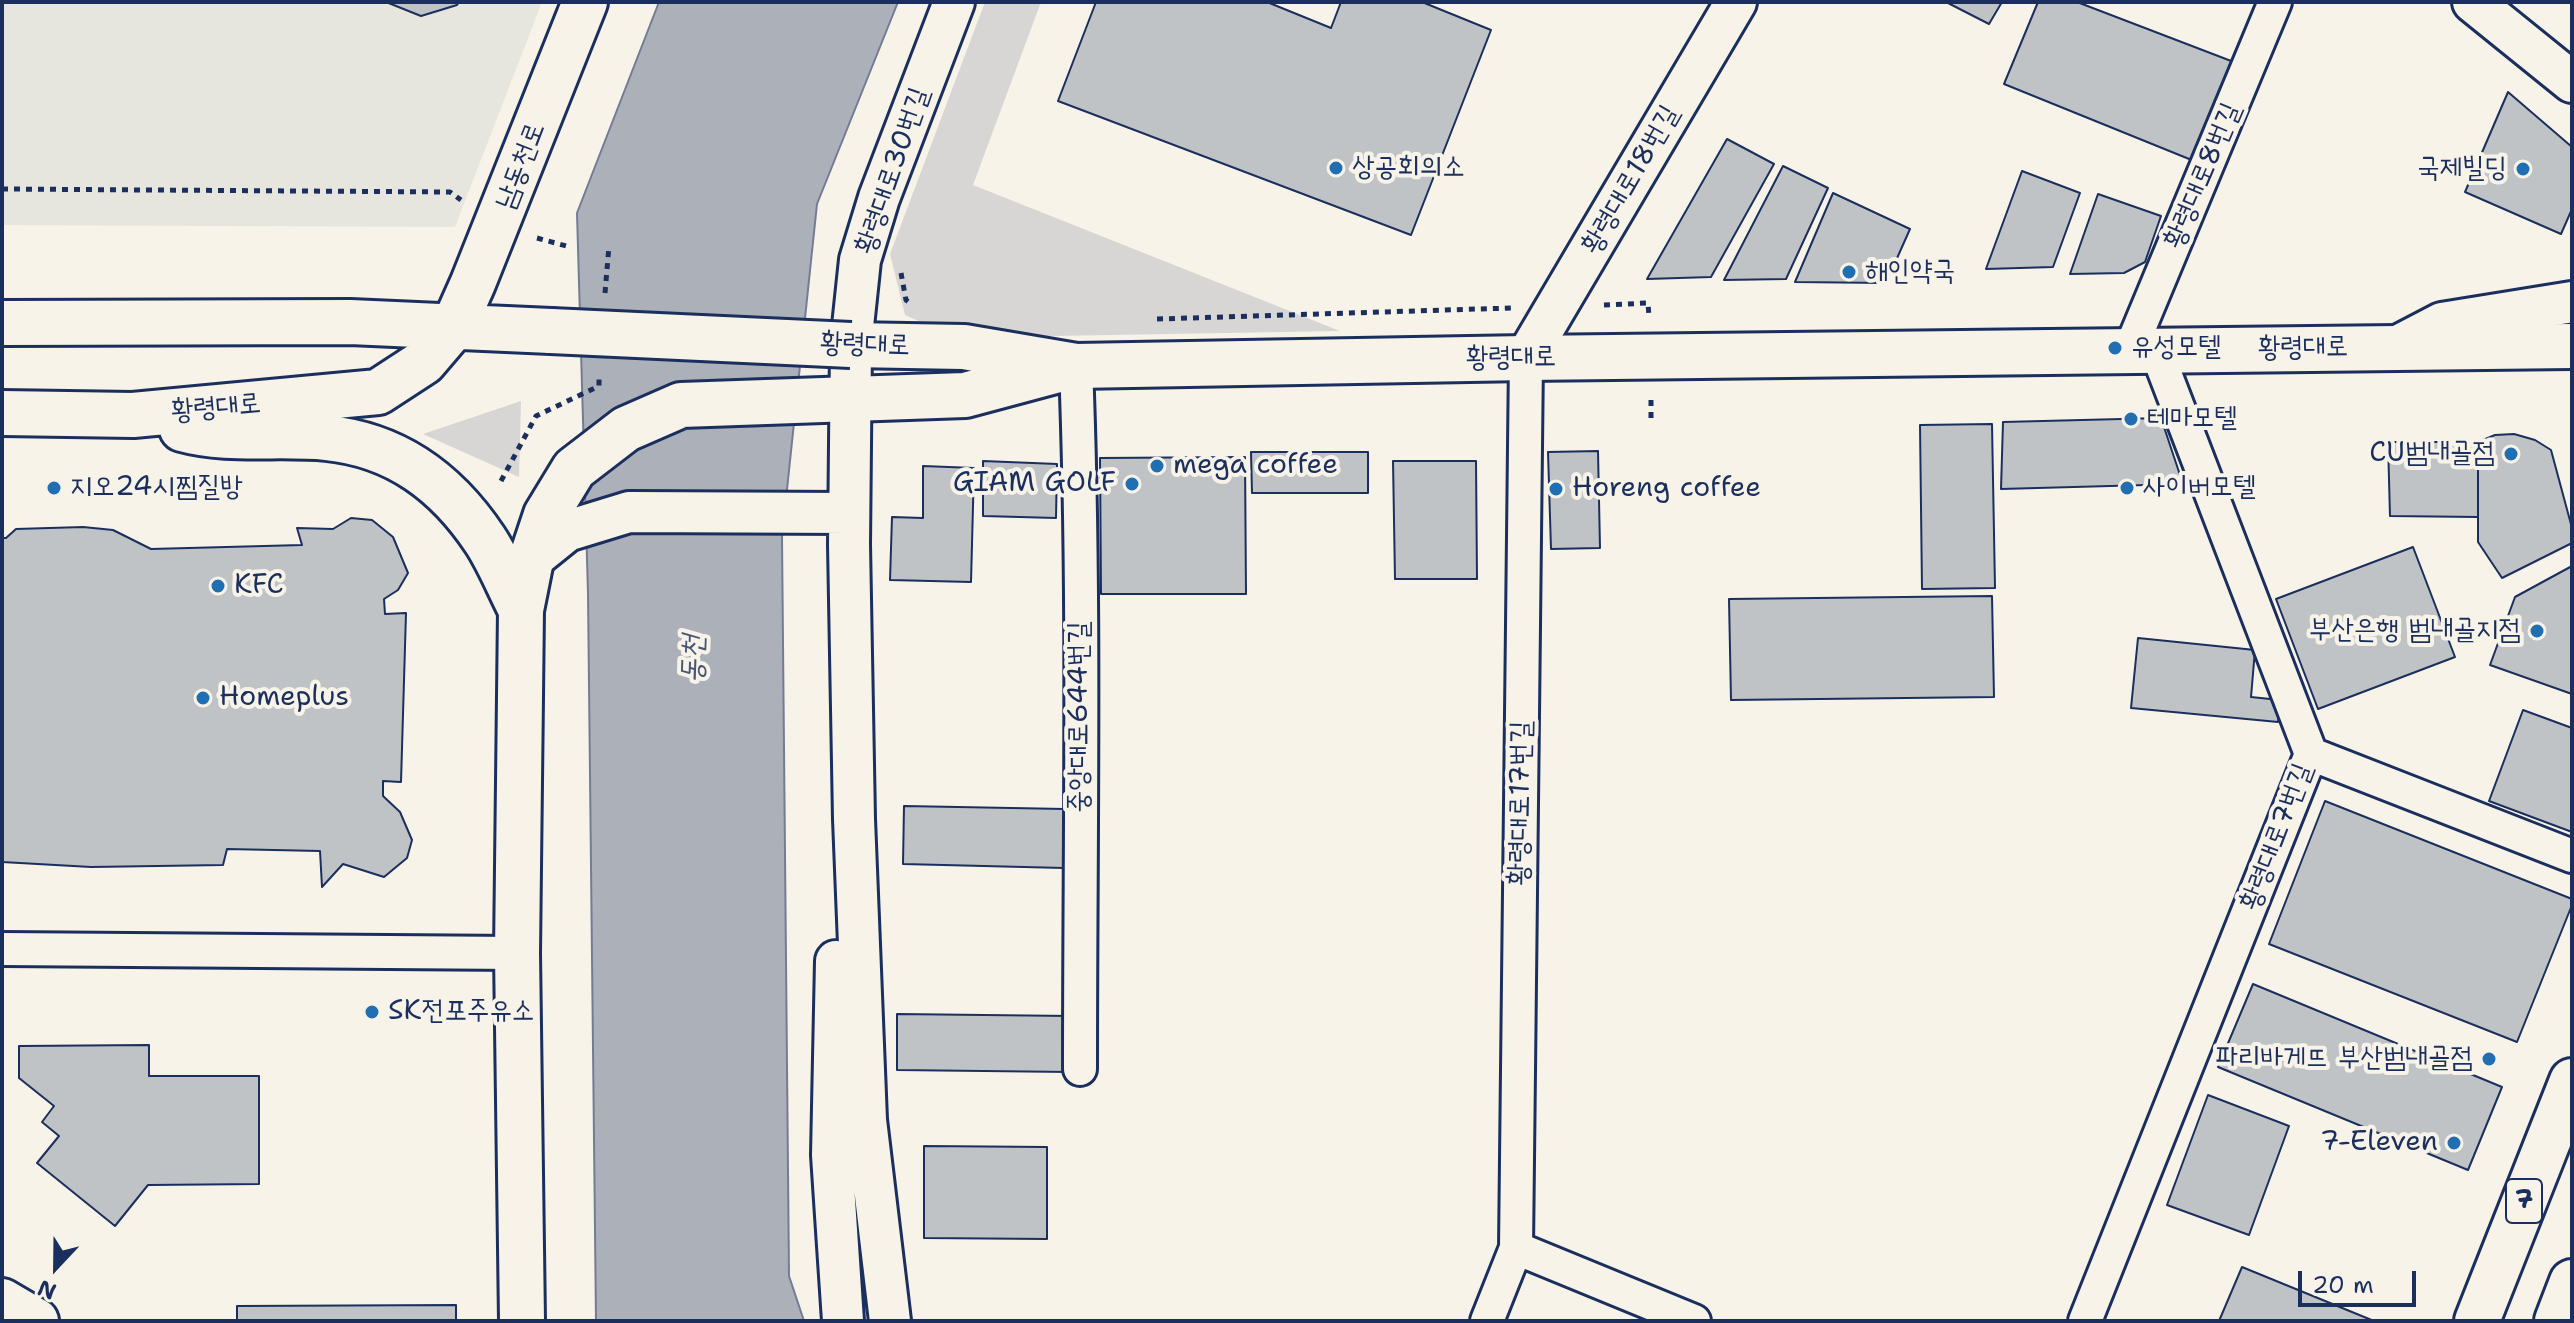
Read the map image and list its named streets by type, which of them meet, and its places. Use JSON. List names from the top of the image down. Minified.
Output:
{"streets":{"main road":["남동천로","황령대로","7"],"street":["황령대로30번길","황령대로8번길","황령대로18번길","중앙대로644번길","황령대로17번길","황령대로7번길"]},"crossings":[["남동천로","황령대로"],["황령대로30번길","황령대로"],["황령대로8번길","황령대로"],["황령대로8번길","황령대로7번길"],["황령대로18번길","황령대로"],["황령대로18번길","황령대로17번길"],["황령대로","중앙대로644번길"],["황령대로","황령대로17번길"],["황령대로","황령대로7번길"]],"water":["동천"],"places":["상공회의소","국제빌딩","해인약국","유성모텔","테마모텔","CU범내골점","mega coffee","GIAM GOLF","지오24시찜질방","사이버모텔","Horeng coffee","KFC","부산은행 범내골지점","Homeplus","SK전포주유소","파리바게뜨 부산범내골점","7-Eleven"],"scale_bar":"20 m","north":"bottom"}
